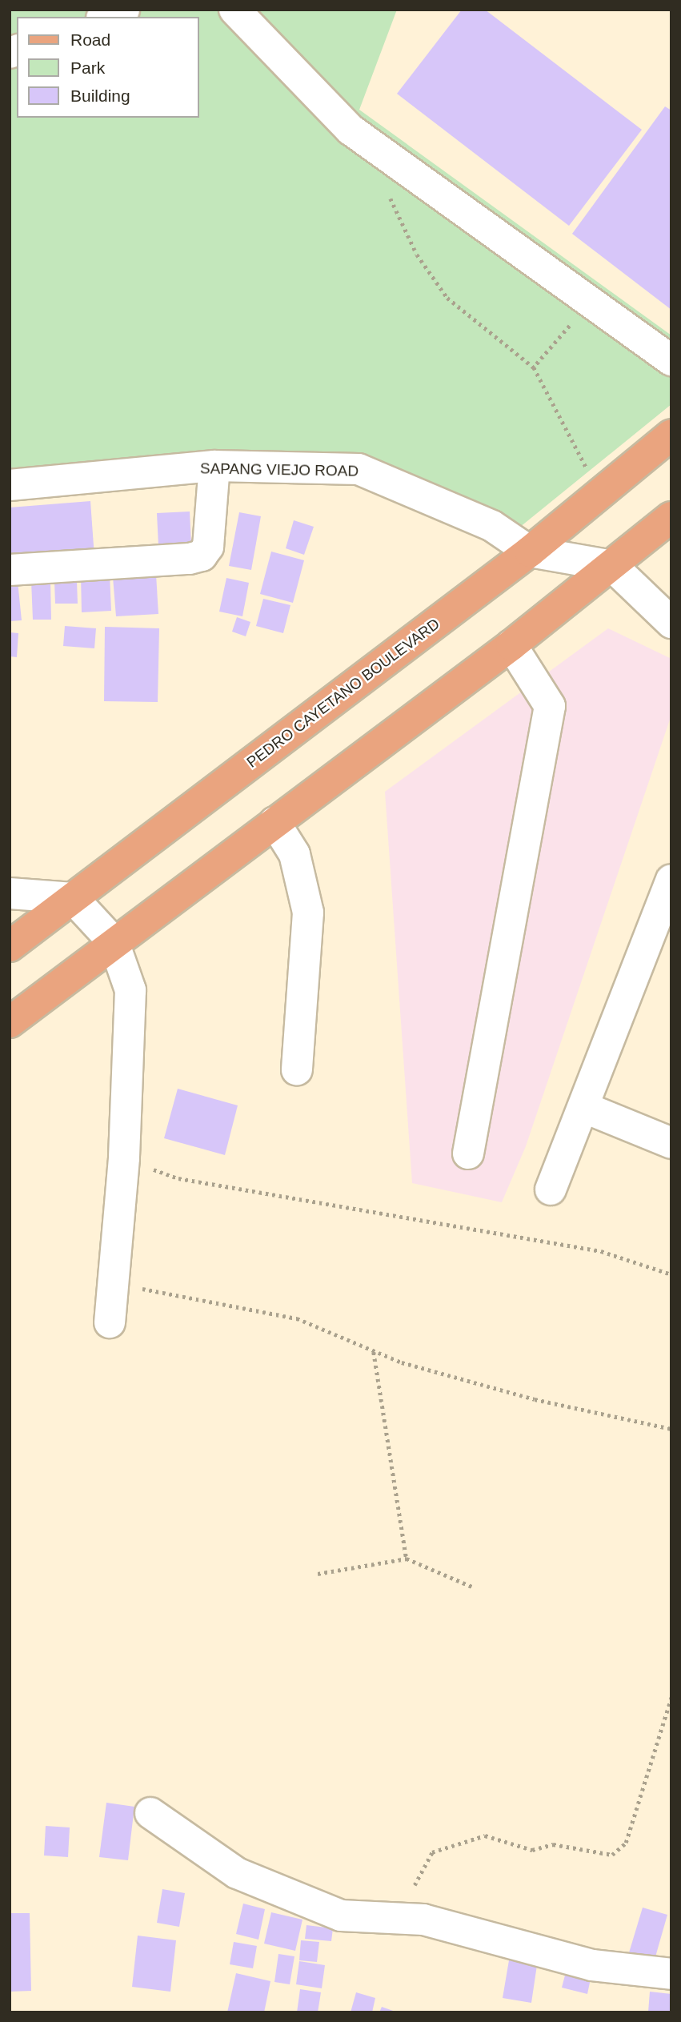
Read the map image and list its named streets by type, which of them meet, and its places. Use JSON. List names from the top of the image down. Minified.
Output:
{"streets":{"main road":["PEDRO CAYETANO BOULEVARD"],"street":["SAPANG VIEJO ROAD"]},"crossings":[["SAPANG VIEJO ROAD","PEDRO CAYETANO BOULEVARD"]],"legend":["Road","Park","Building"]}
